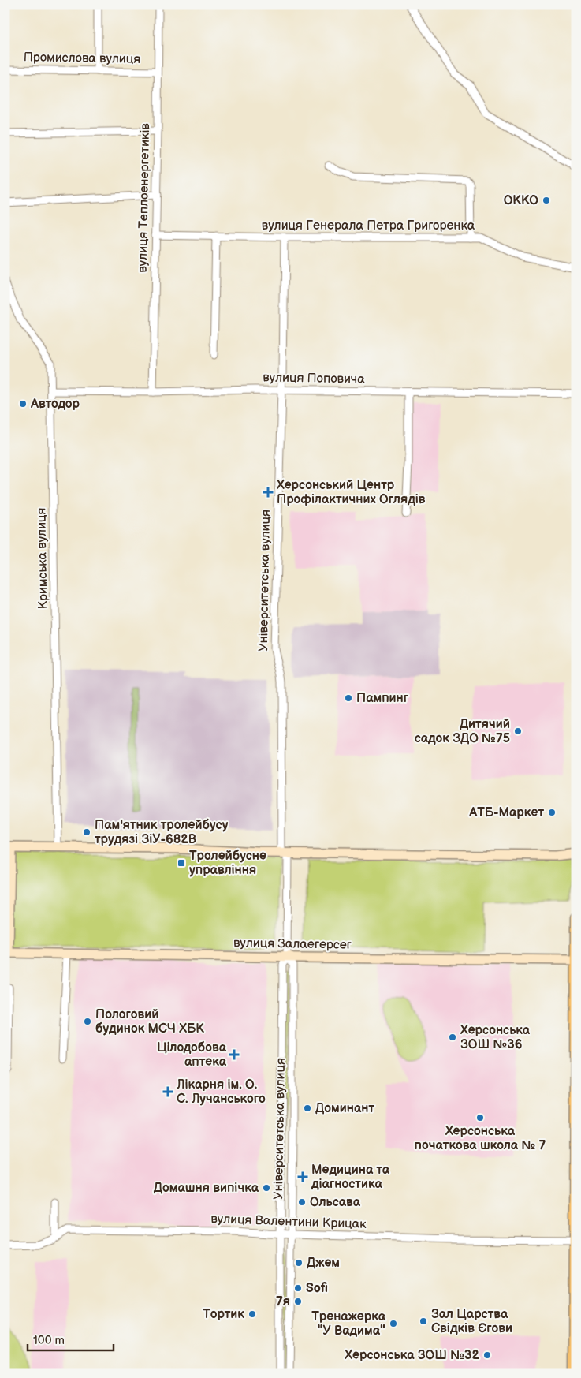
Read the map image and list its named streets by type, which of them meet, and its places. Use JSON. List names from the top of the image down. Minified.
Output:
{"streets":{"main road":["вулиця Залаегерсег"],"street":["Промислова вулиця","вулиця Теплоенергетиків","вулиця Генерала Петра Григоренка","вулиця Поповича","Кримська вулиця","Університетська вулиця","вулиця Валентини Крицак"]},"crossings":[["Промислова вулиця","вулиця Теплоенергетиків"],["вулиця Теплоенергетиків","вулиця Генерала Петра Григоренка"],["вулиця Теплоенергетиків","вулиця Поповича"],["вулиця Генерала Петра Григоренка","Університетська вулиця"],["вулиця Поповича","Кримська вулиця"],["вулиця Поповича","Університетська вулиця"],["Кримська вулиця","вулиця Залаегерсег"],["Університетська вулиця","вулиця Залаегерсег"],["Університетська вулиця","вулиця Валентини Крицак"]],"places":{"other":["ОККО","Автодор","Пампинг","Дитячий садок ЗДО №75","АТБ-Маркет","Пам'ятник тролейбусу трудязі ЗіУ-682В","Пологовий будинок МСЧ ХБК","Херсонська ЗОШ №36","Доминант","Херсонська початкова школа № 7","Домашня випічка","Ольсава","Джем","Sofi","7я","Тортик","Зал Царства Свідків Єгови","Тренажерка \"У Вадима\"","Херсонська ЗОШ №32"],"health":["Херсонський Центр Профілактичних Оглядів","Цiлодобова аптека","Лікарня ім. О. С. Лучанського","Медицина та діагностика"],"transit":["Тролейбусне управління"]},"scale_bar":"100 m"}
